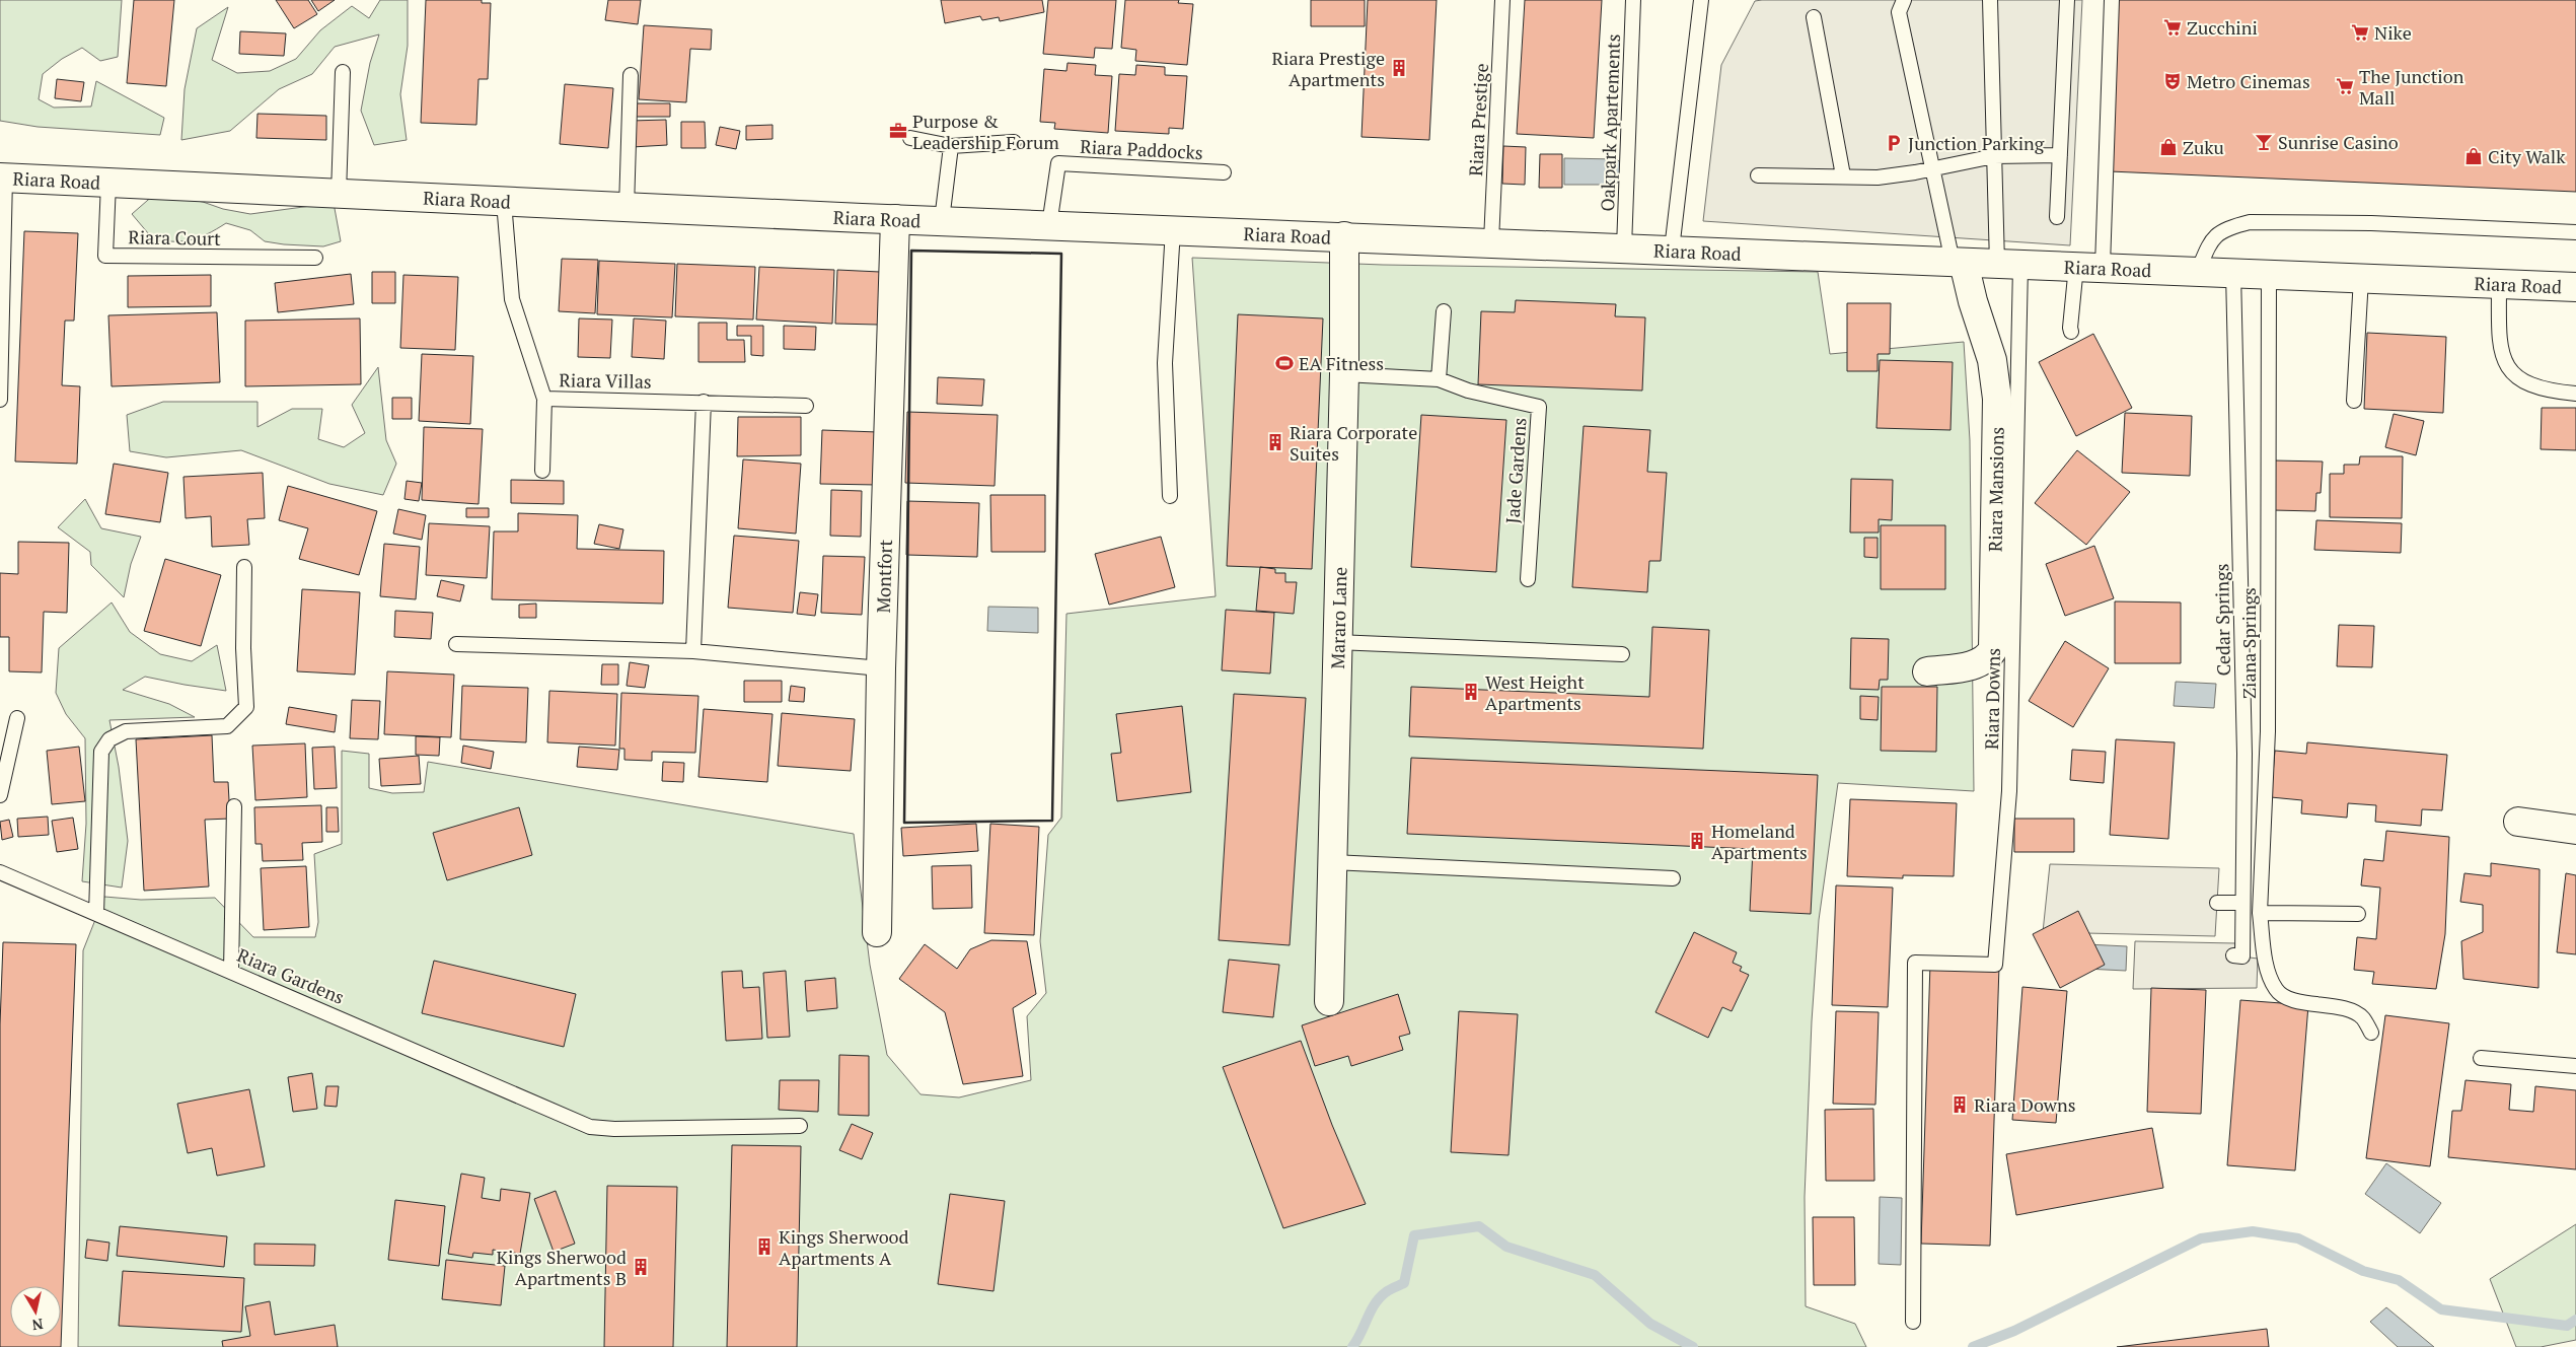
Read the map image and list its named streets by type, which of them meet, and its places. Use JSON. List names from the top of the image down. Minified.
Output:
{"streets":{"street":["Riara Road","Riara Mansions","Montfort","Mararo Lane"],"lane":["Riara Prestige","Oakpark Apartements","Riara Paddocks","Riara Court","Riara Villas","Jade Gardens","Cedar Springs","Ziana Springs","Riara Downs","Riara Gardens"]},"crossings":[["Riara Prestige","Riara Road"],["Oakpark Apartements","Riara Road"],["Riara Paddocks","Riara Road"],["Riara Road","Riara Court"],["Riara Road","Riara Villas"],["Riara Road","Riara Mansions"],["Riara Road","Montfort"],["Riara Road","Mararo Lane"],["Riara Road","Cedar Springs"],["Riara Road","Ziana Springs"],["Riara Road","Riara Downs"],["Jade Gardens","Mararo Lane"]],"places":{"supermarket":["Zucchini","Nike","The Junction Mall"],"building":["Riara Prestige Apartments","Riara Corporate Suites","West Height Apartments","Homeland Apartments","Riara Downs","Kings Sherwood Apartments A","Kings Sherwood Apartments B"],"theatre":["Metro Cinemas"],"office":["Purpose & Leadership Forum"],"bar":["Sunrise Casino"],"parking":["Junction Parking"],"shop":["Zuku","City Walk"],"sports":["EA Fitness"]},"north":"bottom"}
